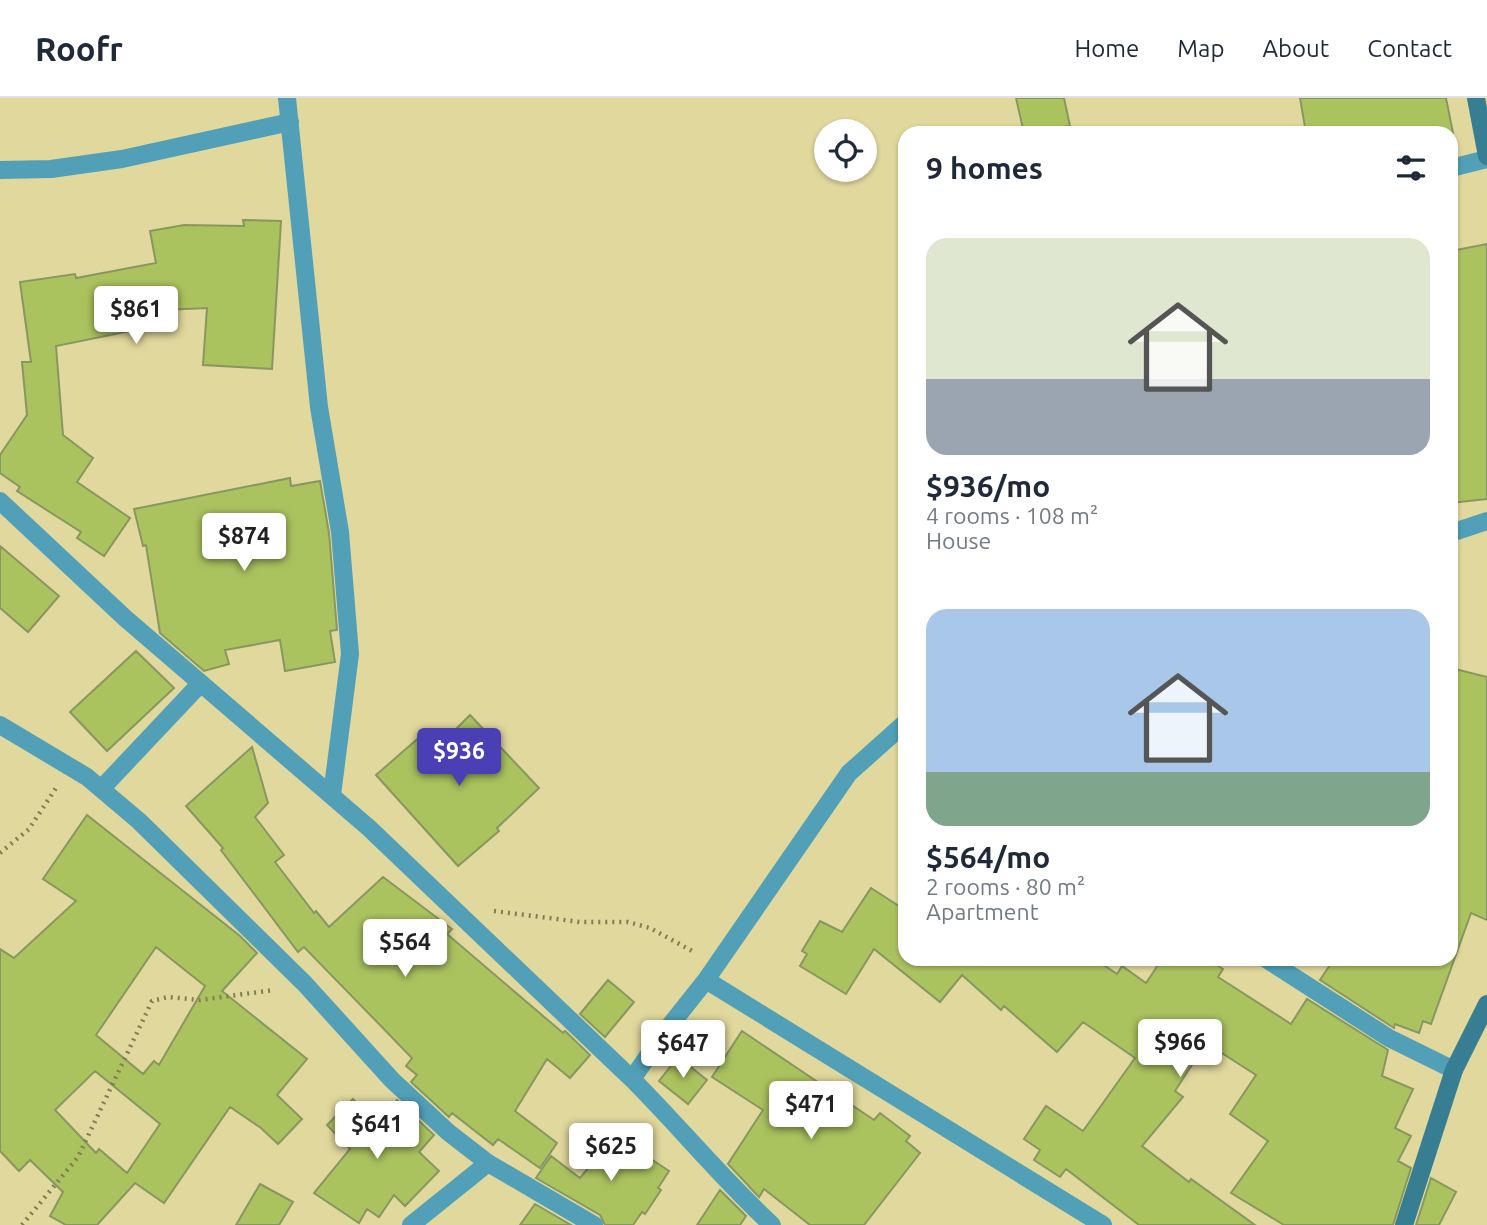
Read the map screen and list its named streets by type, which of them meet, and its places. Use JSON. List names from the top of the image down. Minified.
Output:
{"page":{"header":"Roofr","nav":["Home","Map","About","Contact"],"heading":"9 homes","list":[{"name":"$936/mo","note":"4 rooms · 108 m² · House"},{"name":"$564/mo","note":"2 rooms · 80 m² · Apartment"}],"price":["$861","$874","$936","$564","$966","$647","$471","$641","$625"]}}
